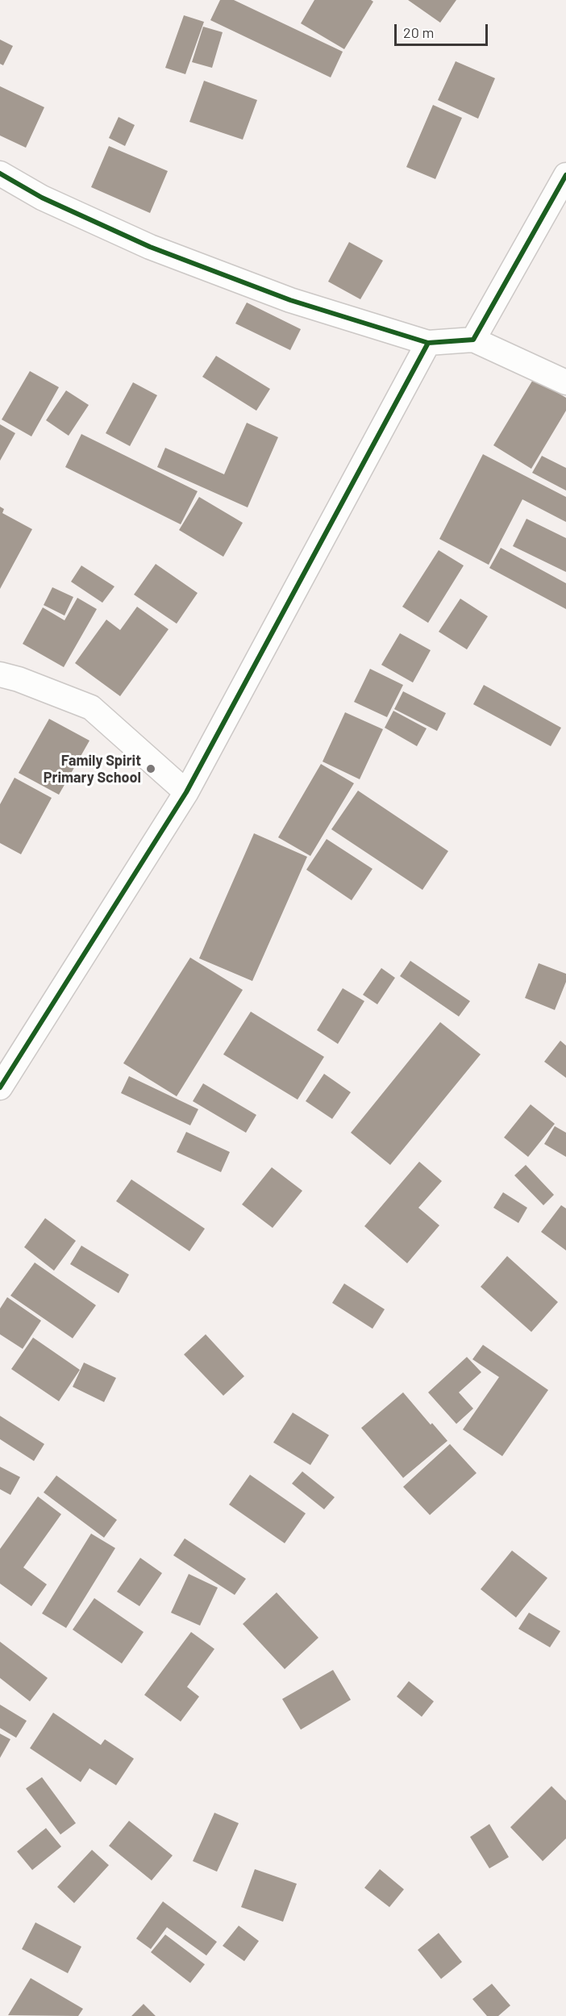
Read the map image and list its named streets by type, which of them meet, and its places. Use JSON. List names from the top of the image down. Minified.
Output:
{"places":["Family Spirit Primary School"],"scale_bar":"20 m"}
